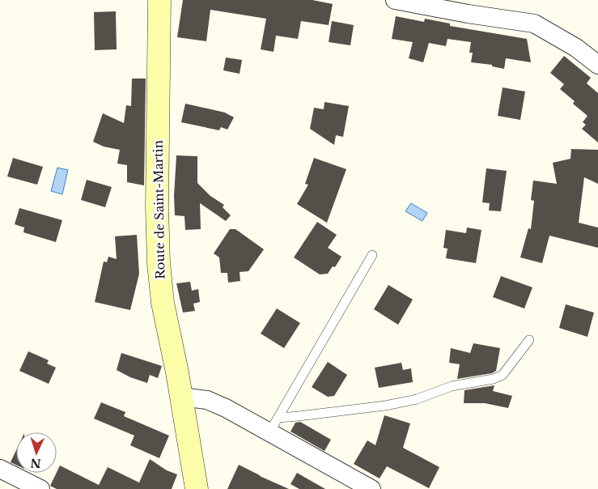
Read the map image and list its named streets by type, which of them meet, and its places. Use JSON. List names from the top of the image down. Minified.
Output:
{"streets":{"main road":["Route de Saint-Martin"]},"north":"bottom"}
